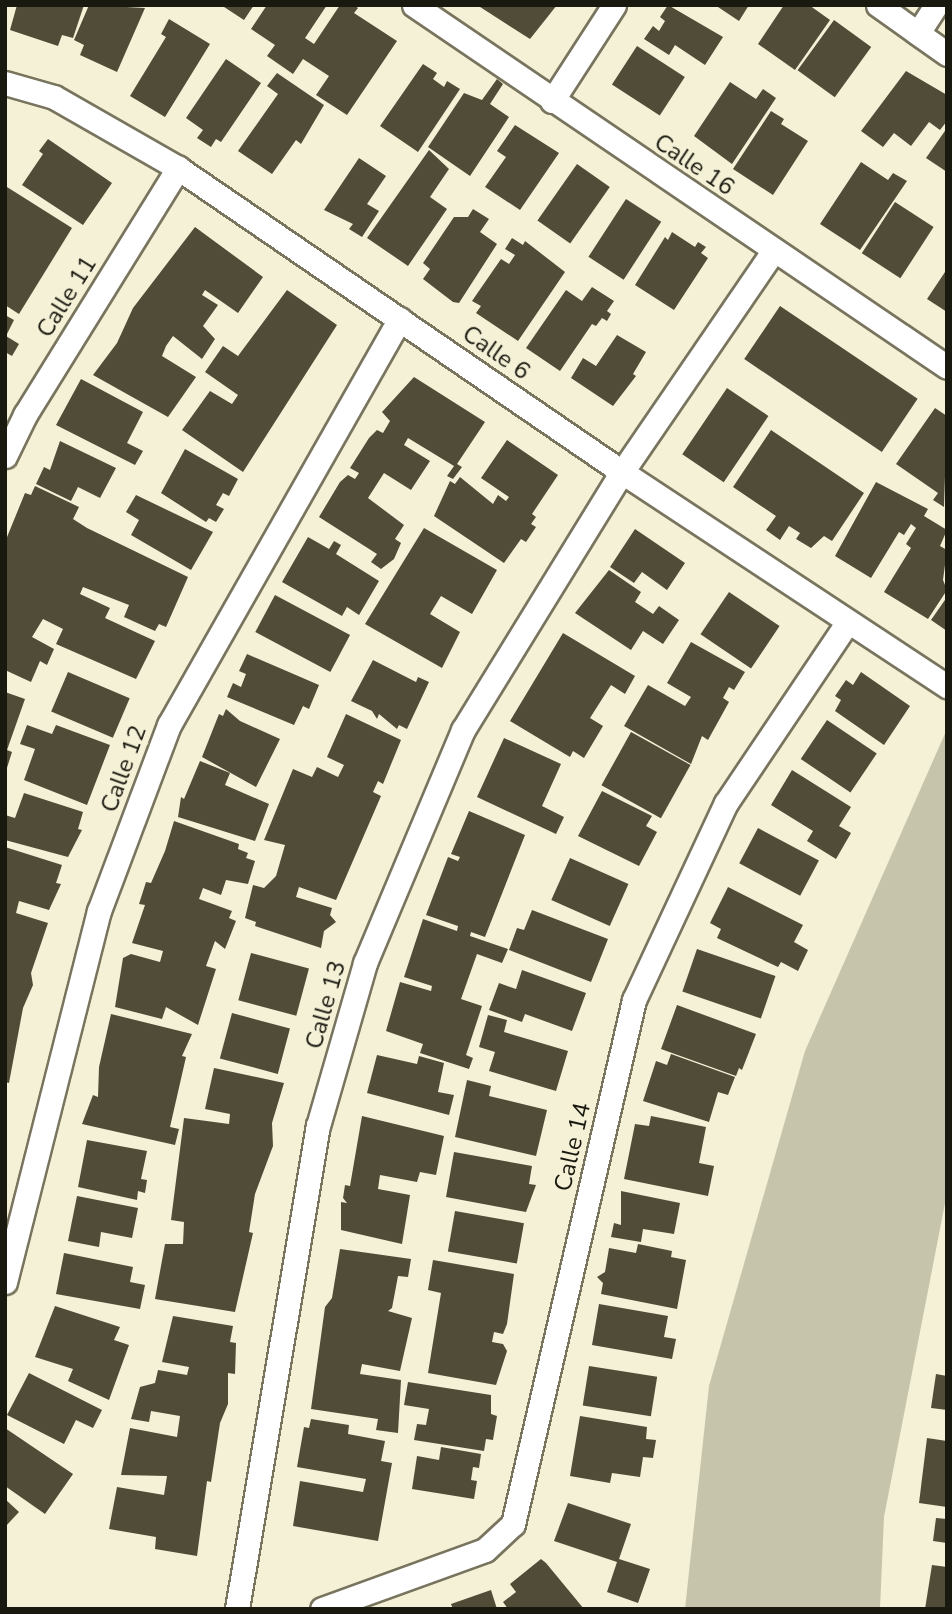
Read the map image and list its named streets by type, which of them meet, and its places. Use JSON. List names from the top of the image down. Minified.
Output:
{"streets":{"street":["Calle 16","Calle 11","Calle 6","Calle 12","Calle 13","Calle 14"]},"crossings":[["Calle 16","Calle 13"],["Calle 11","Calle 6"],["Calle 6","Calle 12"],["Calle 6","Calle 13"],["Calle 6","Calle 14"]]}
